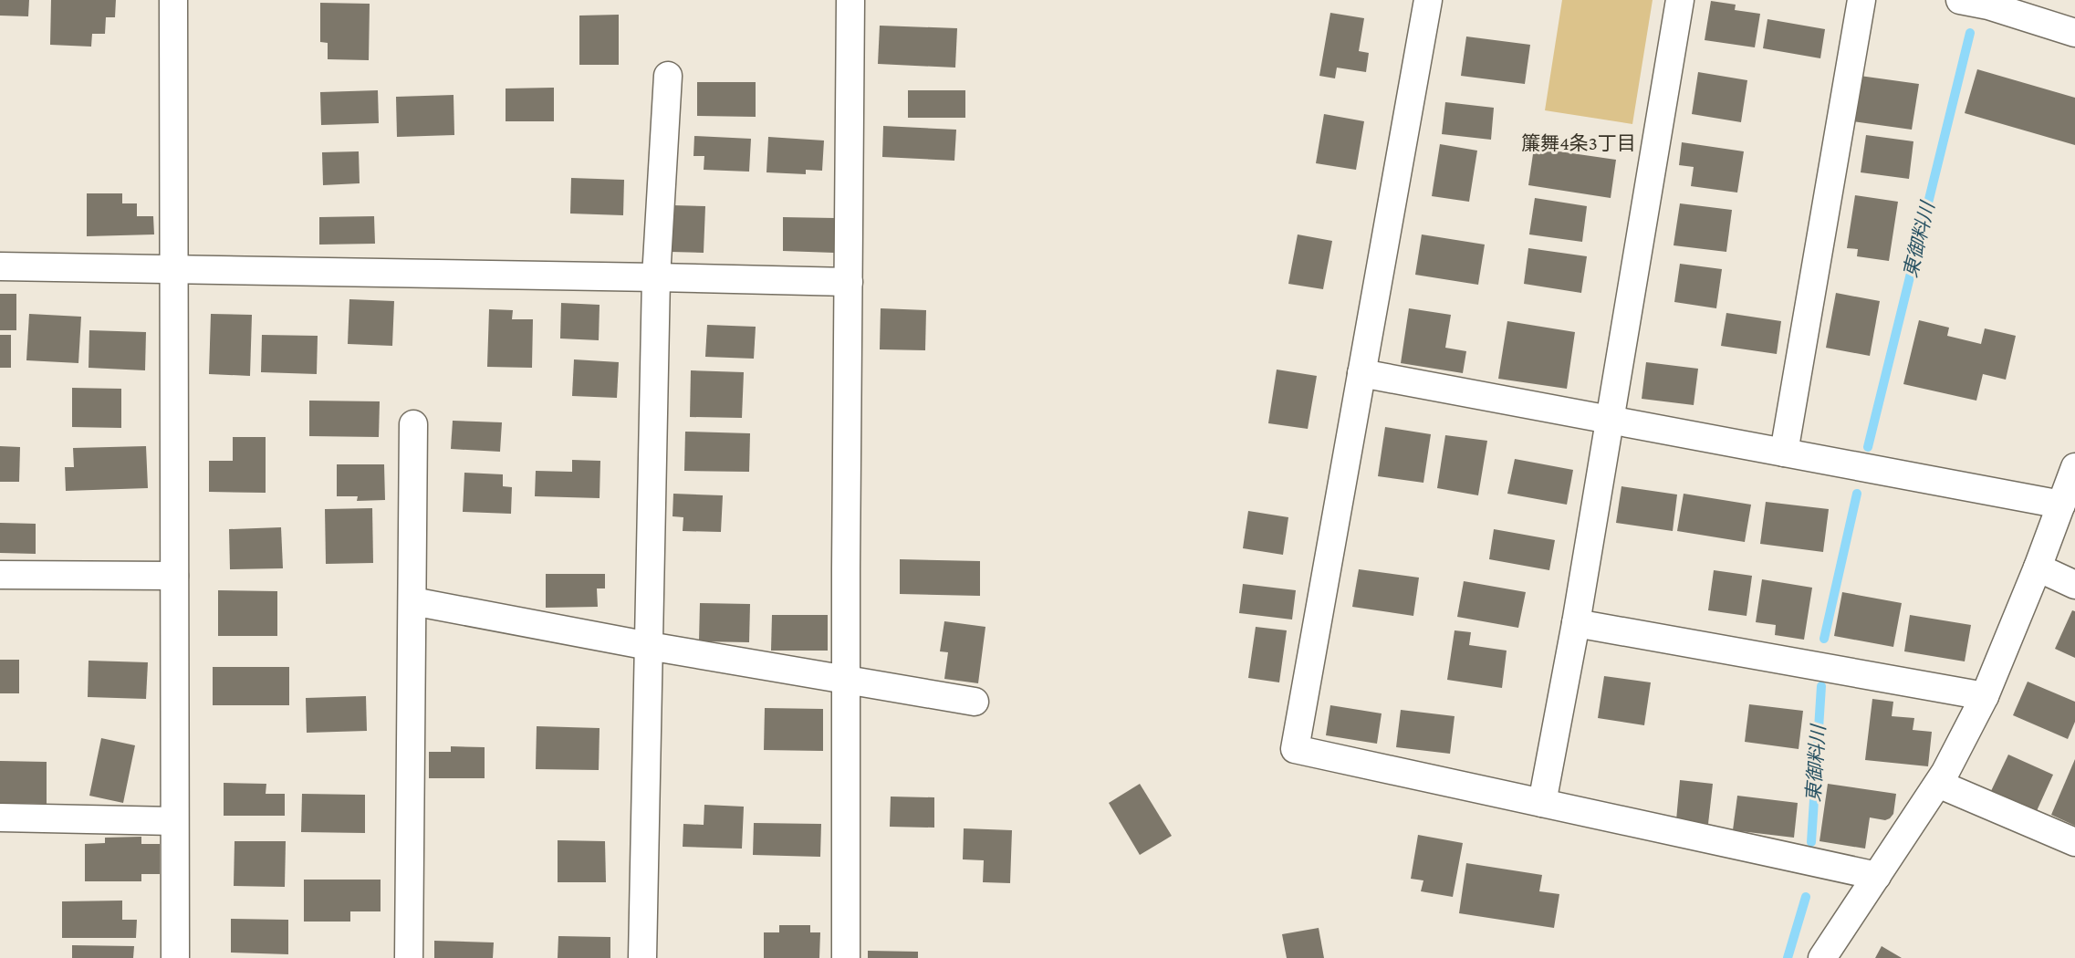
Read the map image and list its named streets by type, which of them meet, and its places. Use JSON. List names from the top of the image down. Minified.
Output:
{"districts":["簾舞4条3丁目"],"water":["東御料川"]}
